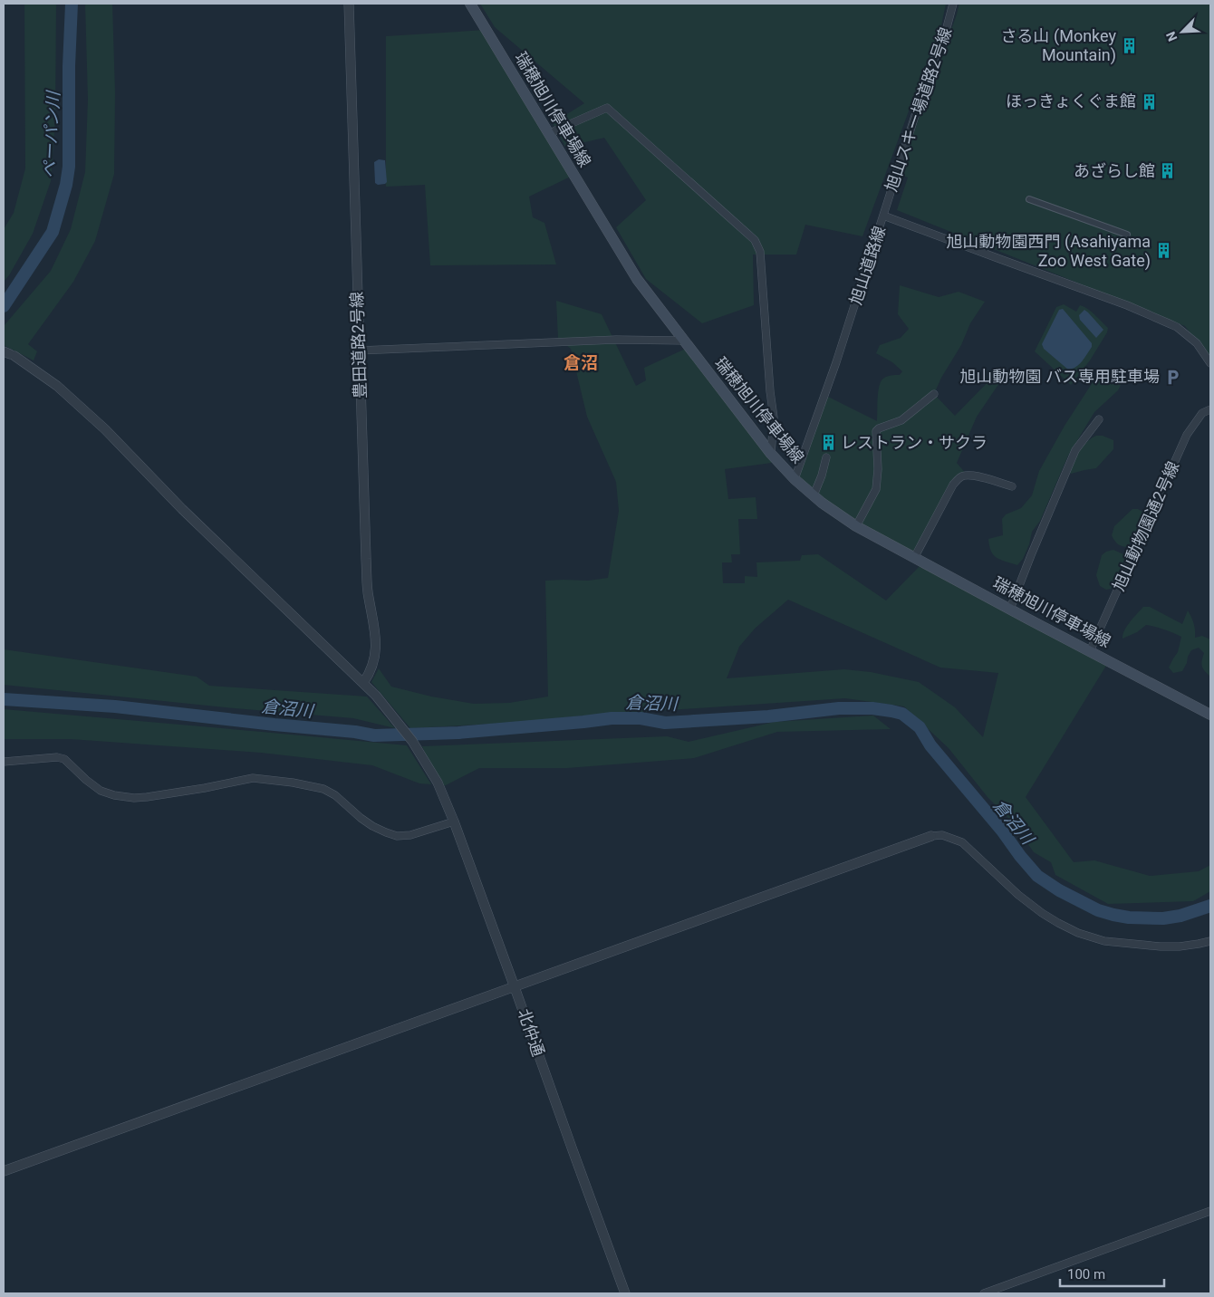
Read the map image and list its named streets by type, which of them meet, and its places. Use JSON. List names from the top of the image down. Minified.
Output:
{"streets":{"main road":["瑞穂旭川停車場線"],"street":["旭山スキー場道路2号線","旭山道路線","豊田道路2号線","旭山動物園通2号線","北仲通"]},"crossings":[["瑞穂旭川停車場線","旭山道路線"],["瑞穂旭川停車場線","旭山動物園通2号線"],["旭山スキー場道路2号線","旭山道路線"],["豊田道路2号線","北仲通"]],"districts":["倉沼"],"water":["ペーパン川","倉沼川"],"places":{"building":["さる山 (Monkey Mountain)","ほっきょくぐま館","あざらし館","旭山動物園西門 (Asahiyama Zoo West Gate)","レストラン・サクラ"],"parking":["旭山動物園 バス専用駐車場"]},"scale_bar":"100 m","north":"bottom left"}
